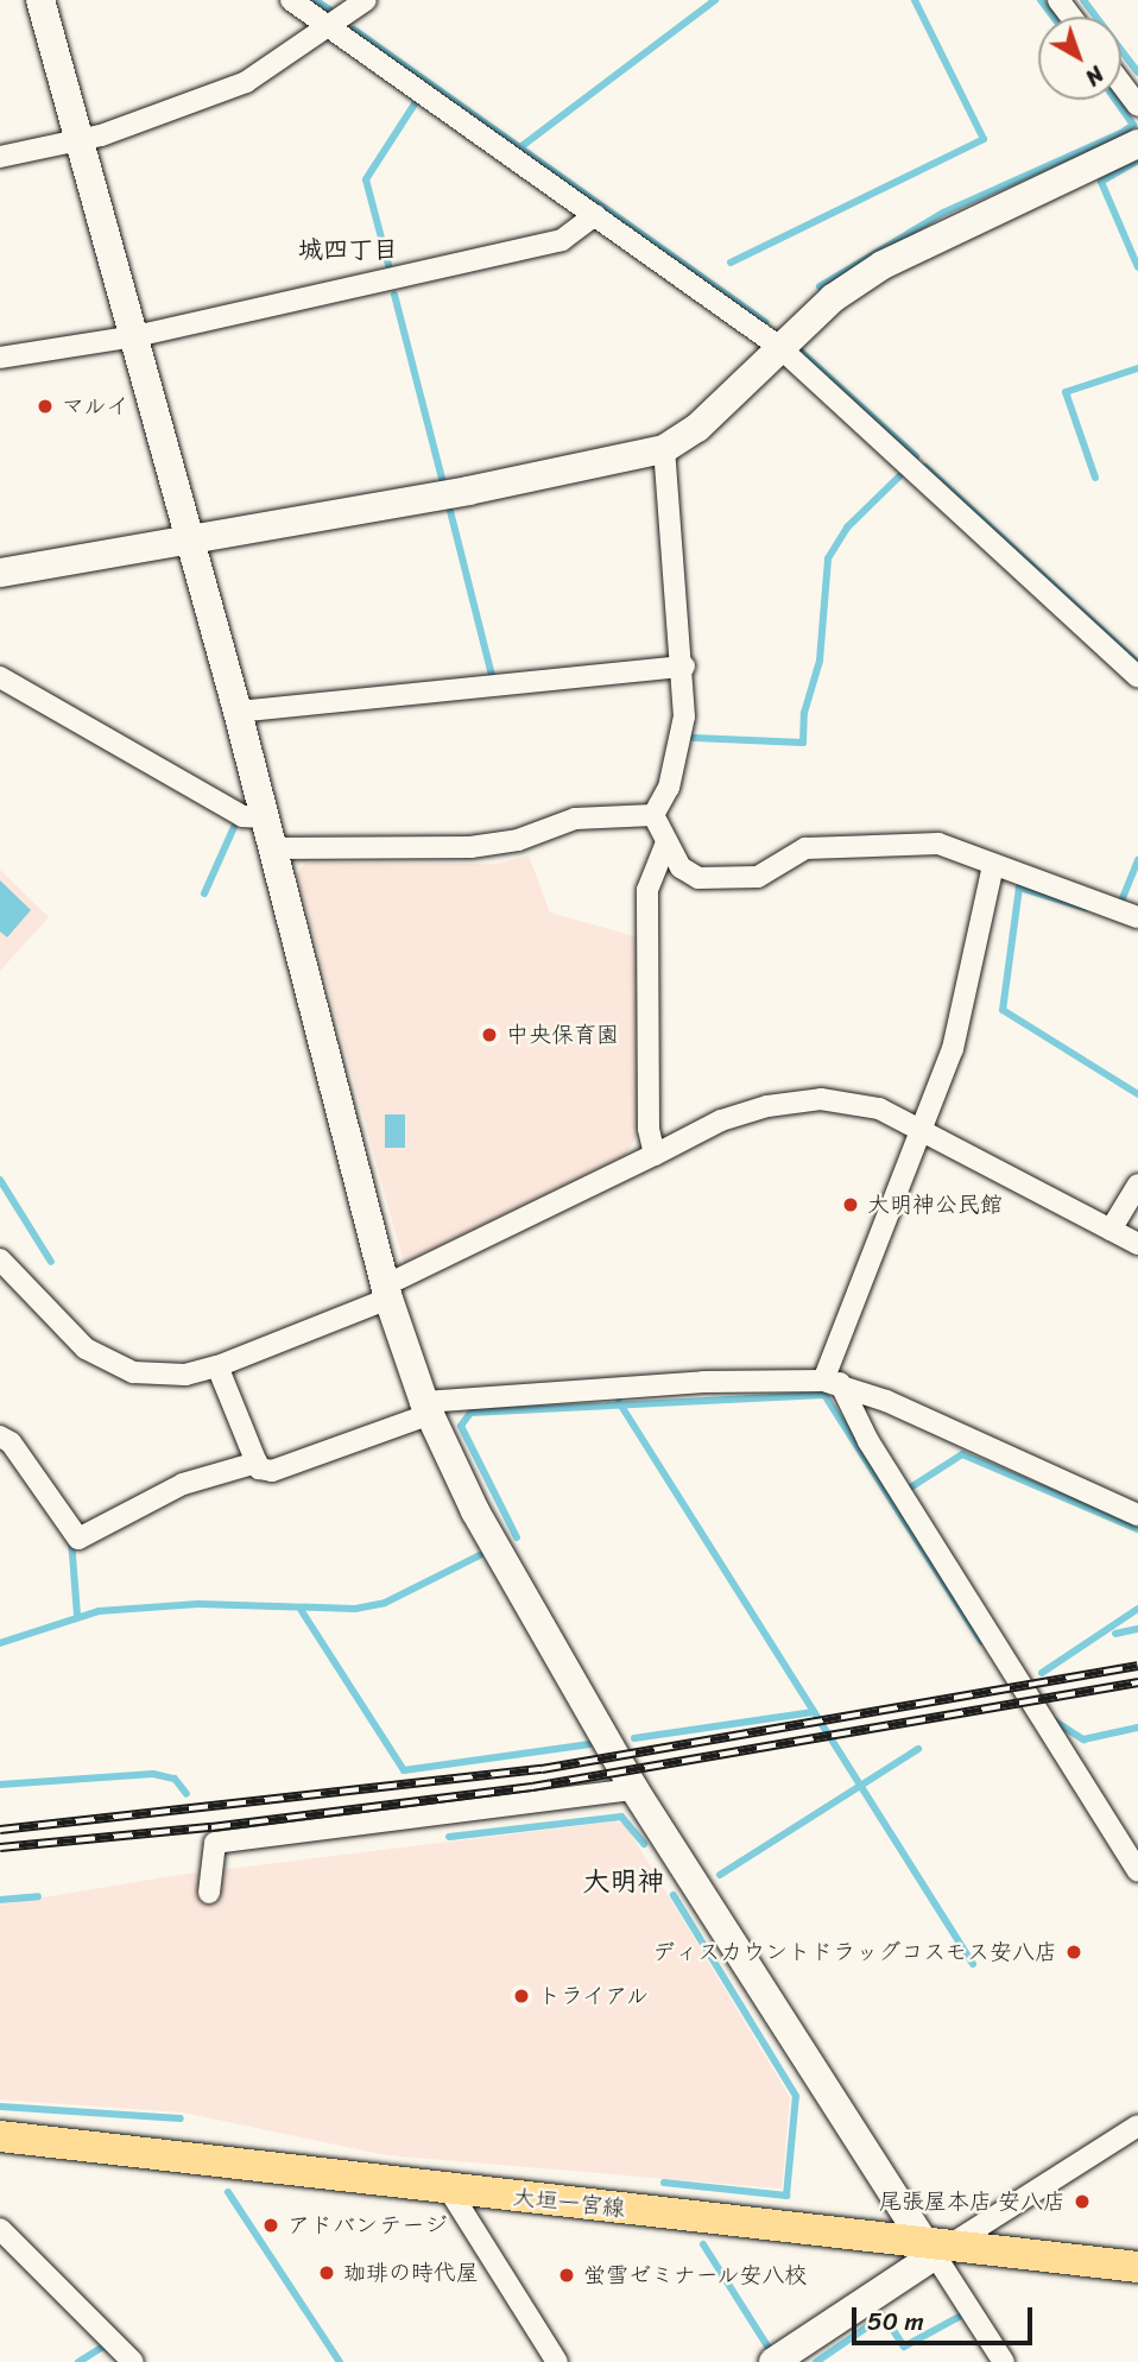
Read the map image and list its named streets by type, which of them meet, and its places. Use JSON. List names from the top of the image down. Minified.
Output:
{"streets":{"main road":["大垣一宮線"]},"districts":["城四丁目","大明神"],"places":["マルイ","中央保育園","大明神公民館","ディスカウントドラッグコスモス安八店","トライアル","尾張屋本店 安八店","アドバンテージ","珈琲の時代屋","蛍雪ゼミナール安八校"],"scale_bar":"50 m","north":"bottom right"}
